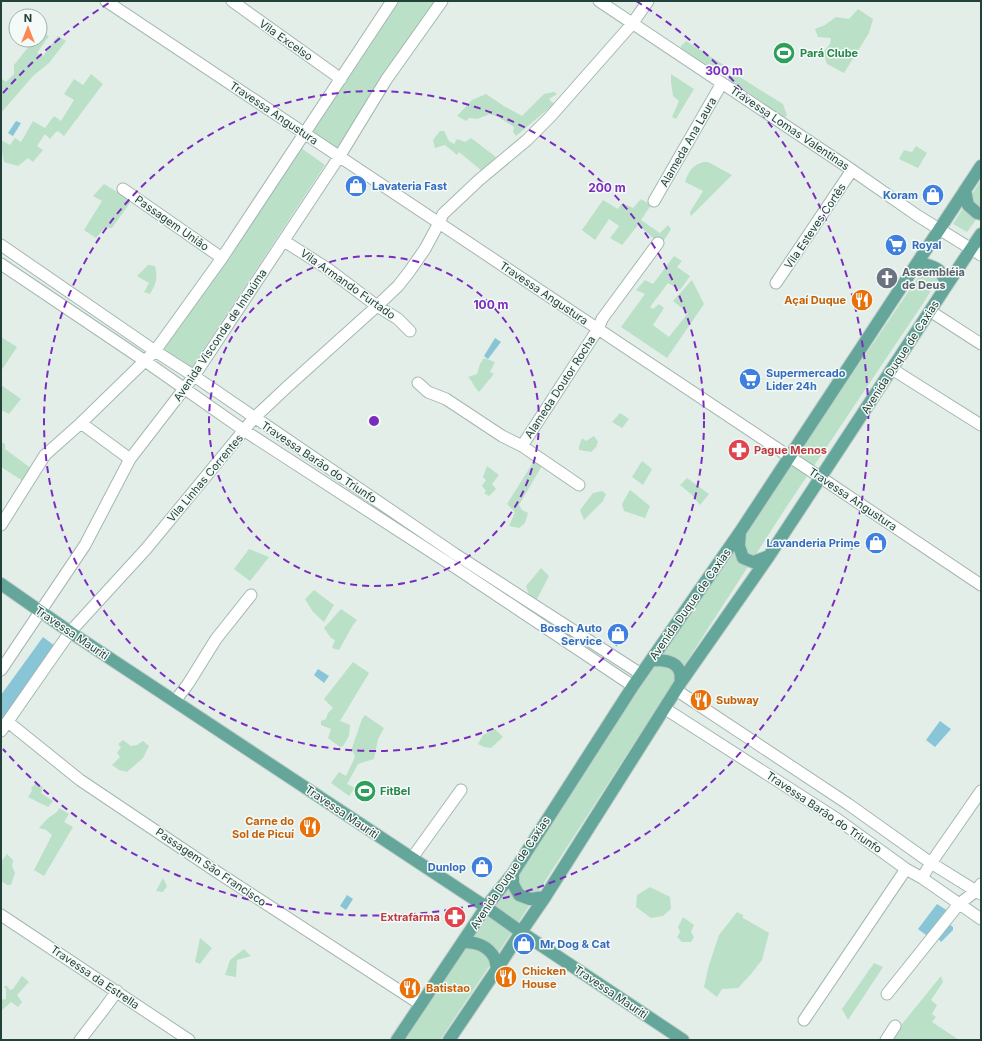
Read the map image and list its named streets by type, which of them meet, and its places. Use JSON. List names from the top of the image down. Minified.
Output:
{"streets":{"main road":["Avenida Duque de Caxias","Travessa Mauriti"],"street":["Vila Excelso","Travessa Angustura","Travessa Lomas Valentinas","Alameda Ana Laura","Passagem União","Vila Esteves Cortês","Vila Armando Furtado","Avenida Visconde de Inhaúma","Alameda Doutor Rocha","Travessa Barão do Triunfo","Vila Linhas Correntes","Passagem São Francisco","Travessa da Estrella"]},"crossings":[["Travessa Angustura","Avenida Visconde de Inhaúma"],["Travessa Angustura","Avenida Duque de Caxias"],["Travessa Angustura","Alameda Doutor Rocha"],["Travessa Angustura","Vila Linhas Correntes"],["Travessa Lomas Valentinas","Alameda Ana Laura"],["Travessa Lomas Valentinas","Vila Esteves Cortês"],["Travessa Lomas Valentinas","Avenida Duque de Caxias"],["Travessa Lomas Valentinas","Vila Linhas Correntes"],["Vila Armando Furtado","Avenida Visconde de Inhaúma"],["Vila Armando Furtado","Vila Linhas Correntes"],["Avenida Visconde de Inhaúma","Travessa Barão do Triunfo"],["Avenida Visconde de Inhaúma","Travessa Mauriti"],["Avenida Duque de Caxias","Travessa Barão do Triunfo"],["Avenida Duque de Caxias","Travessa Mauriti"],["Avenida Duque de Caxias","Passagem São Francisco"],["Travessa Barão do Triunfo","Vila Linhas Correntes"],["Vila Linhas Correntes","Travessa Mauriti"]],"places":{"sports":["Pará Clube","FitBel"],"shop":["Lavateria Fast","Koram","Lavanderia Prime","Bosch Auto Service","Dunlop","Mr Dog & Cat"],"supermarket":["Royal","Supermercado Lider 24h"],"church":["Assembléia de Deus"],"restaurant":["Açaí Duque","Subway","Carne do Sol de Picuí","Chicken House","Batistao"],"pharmacy":["Pague Menos","Extrafarma"]},"north":"top","rings":["300 m","200 m","100 m"]}
